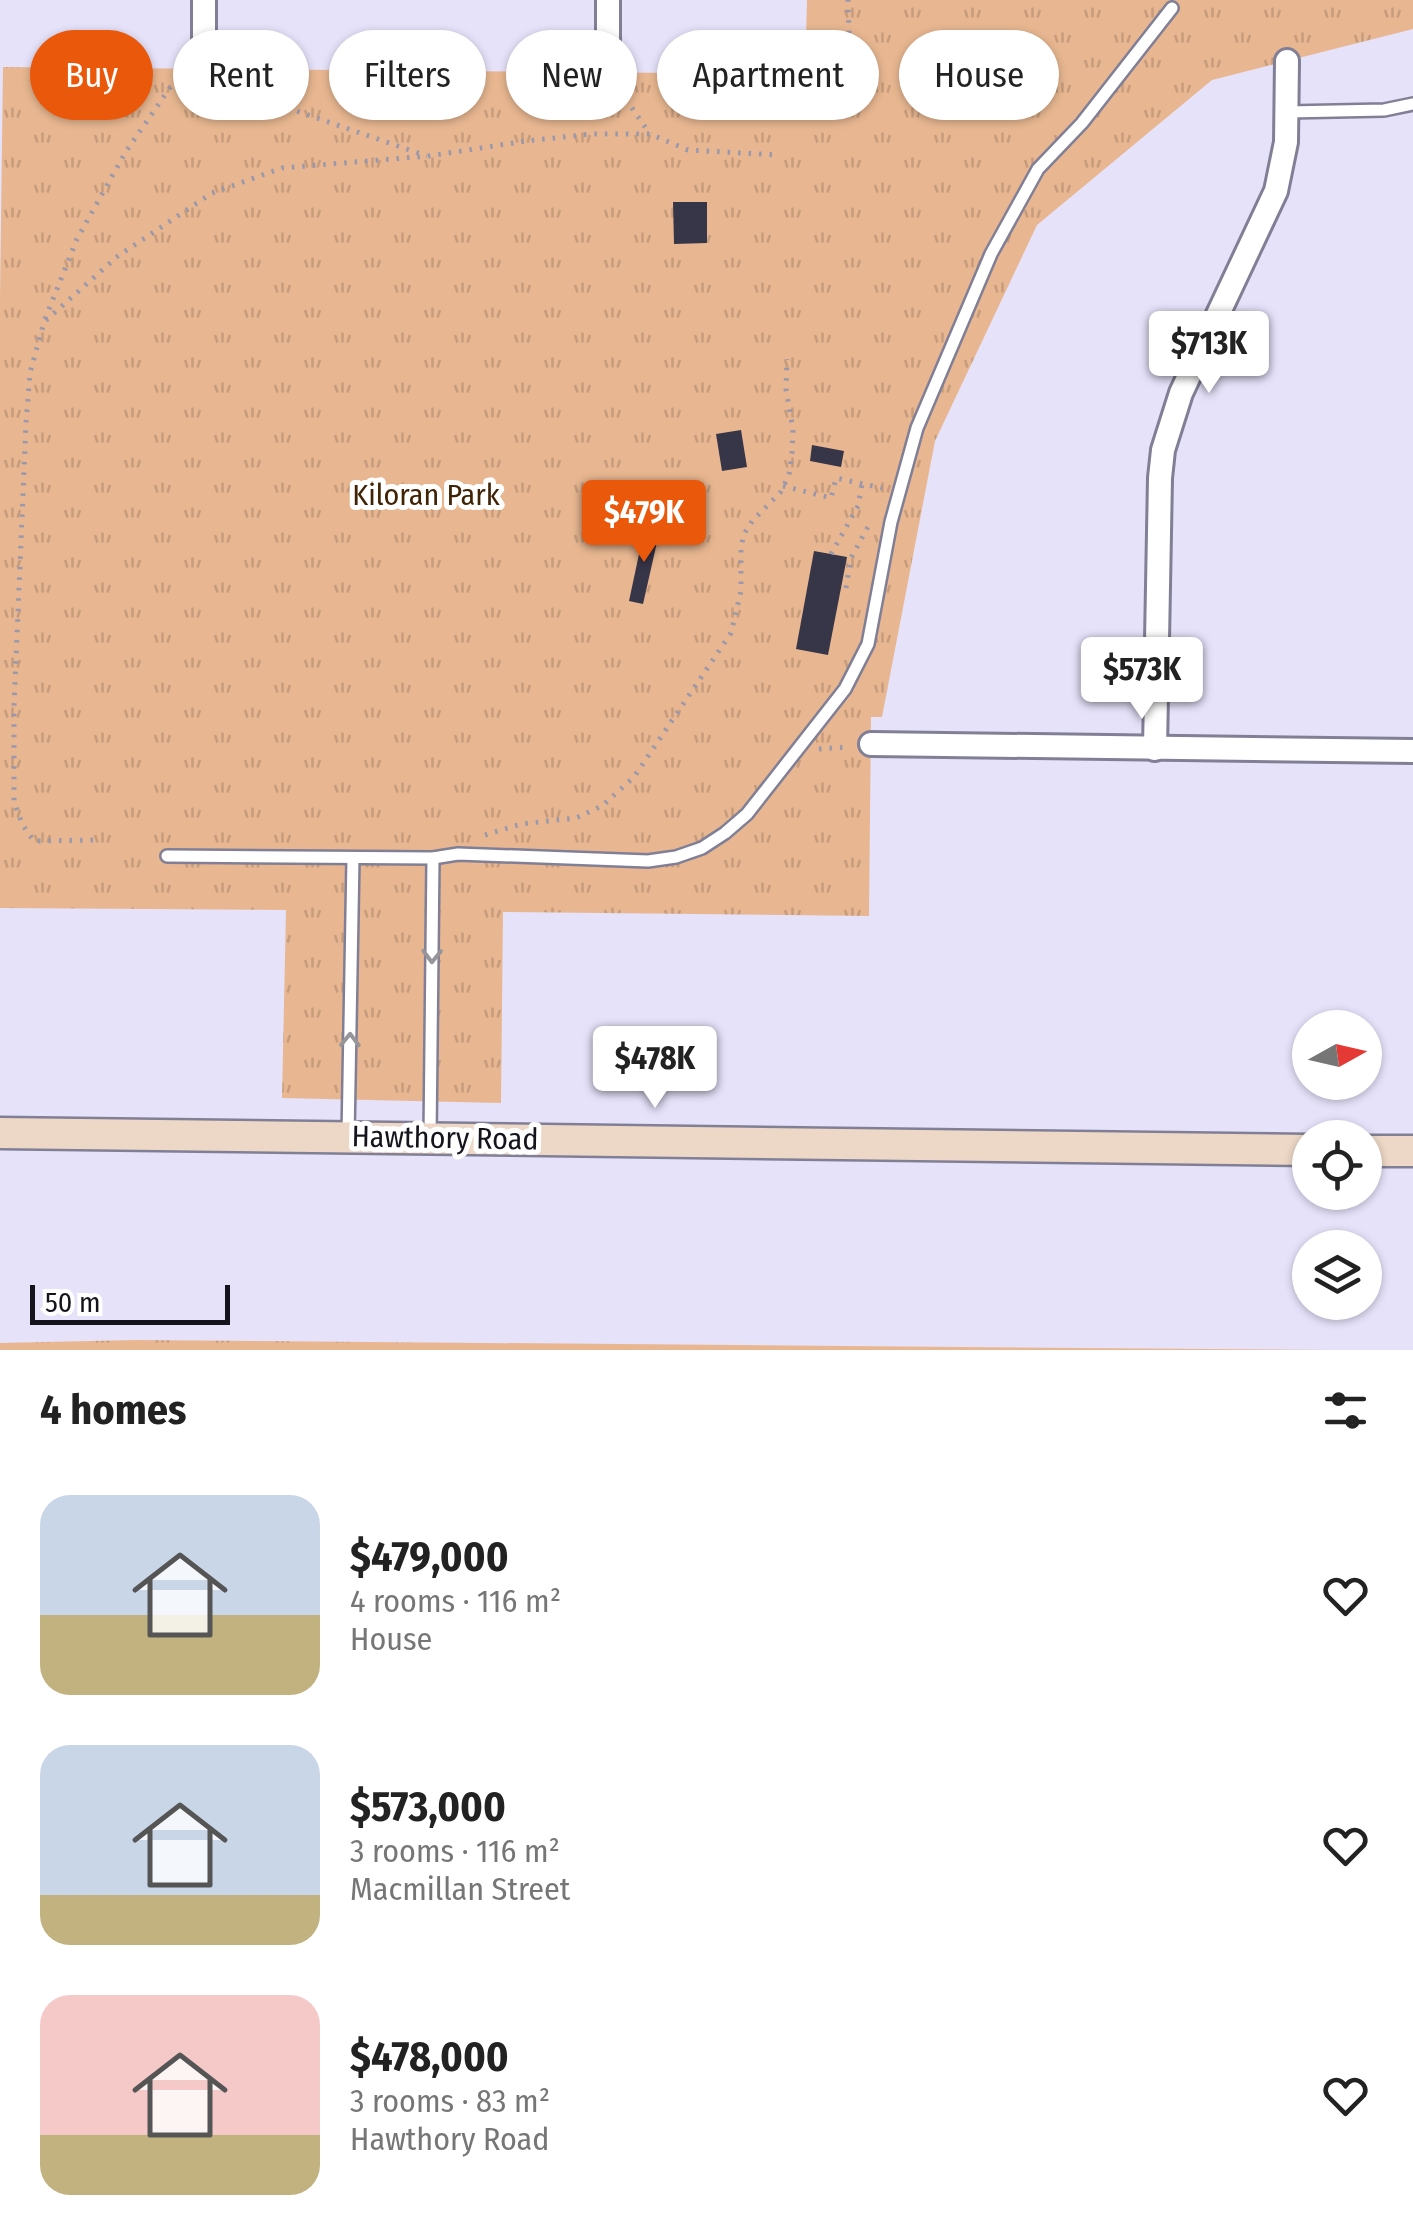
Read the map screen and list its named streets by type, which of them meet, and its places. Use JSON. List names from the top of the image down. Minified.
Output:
{"streets":{"main road":["Hawthory Road"]},"parks":["Kiloran Park"],"scale_bar":"50 m","north":"right","page":{"chip":["Buy","Rent","Filters","New","Apartment","House"],"price":["$713K","$479K","$573K","$478K"],"scale":"50 m","heading":"4 homes","list":[{"name":"$479,000","note":"4 rooms · 116 m² · House"},{"name":"$573,000","note":"3 rooms · 116 m² · Macmillan Street"},{"name":"$478,000","note":"3 rooms · 83 m² · Hawthory Road"}]}}
